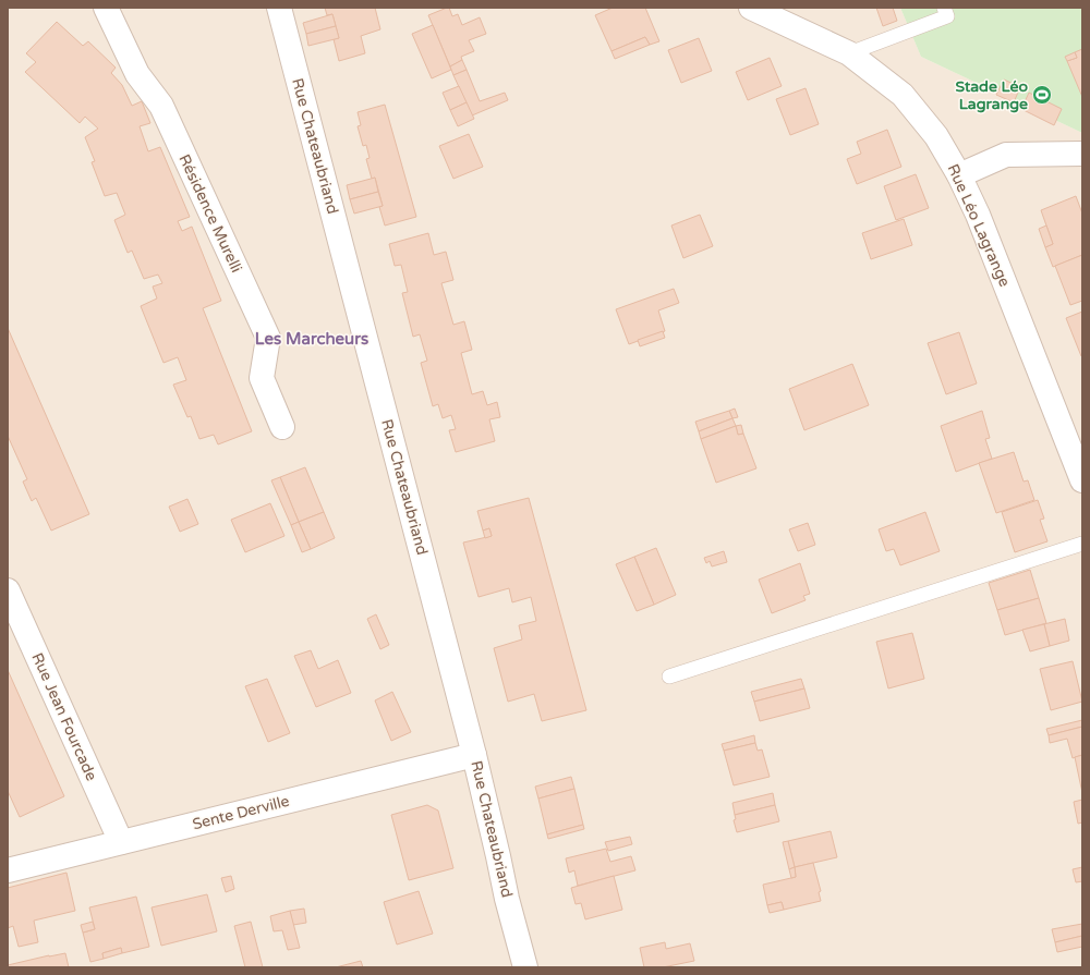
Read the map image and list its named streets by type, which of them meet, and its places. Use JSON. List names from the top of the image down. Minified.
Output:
{"streets":{"street":["Rue Chateaubriand","Résidence Murelli","Rue Léo Lagrange","Rue Jean Fourcade","Sente Derville"]},"crossings":[["Rue Chateaubriand","Sente Derville"],["Rue Jean Fourcade","Sente Derville"]],"districts":["Les Marcheurs"],"places":{"sports":["Stade Léo Lagrange"]}}
